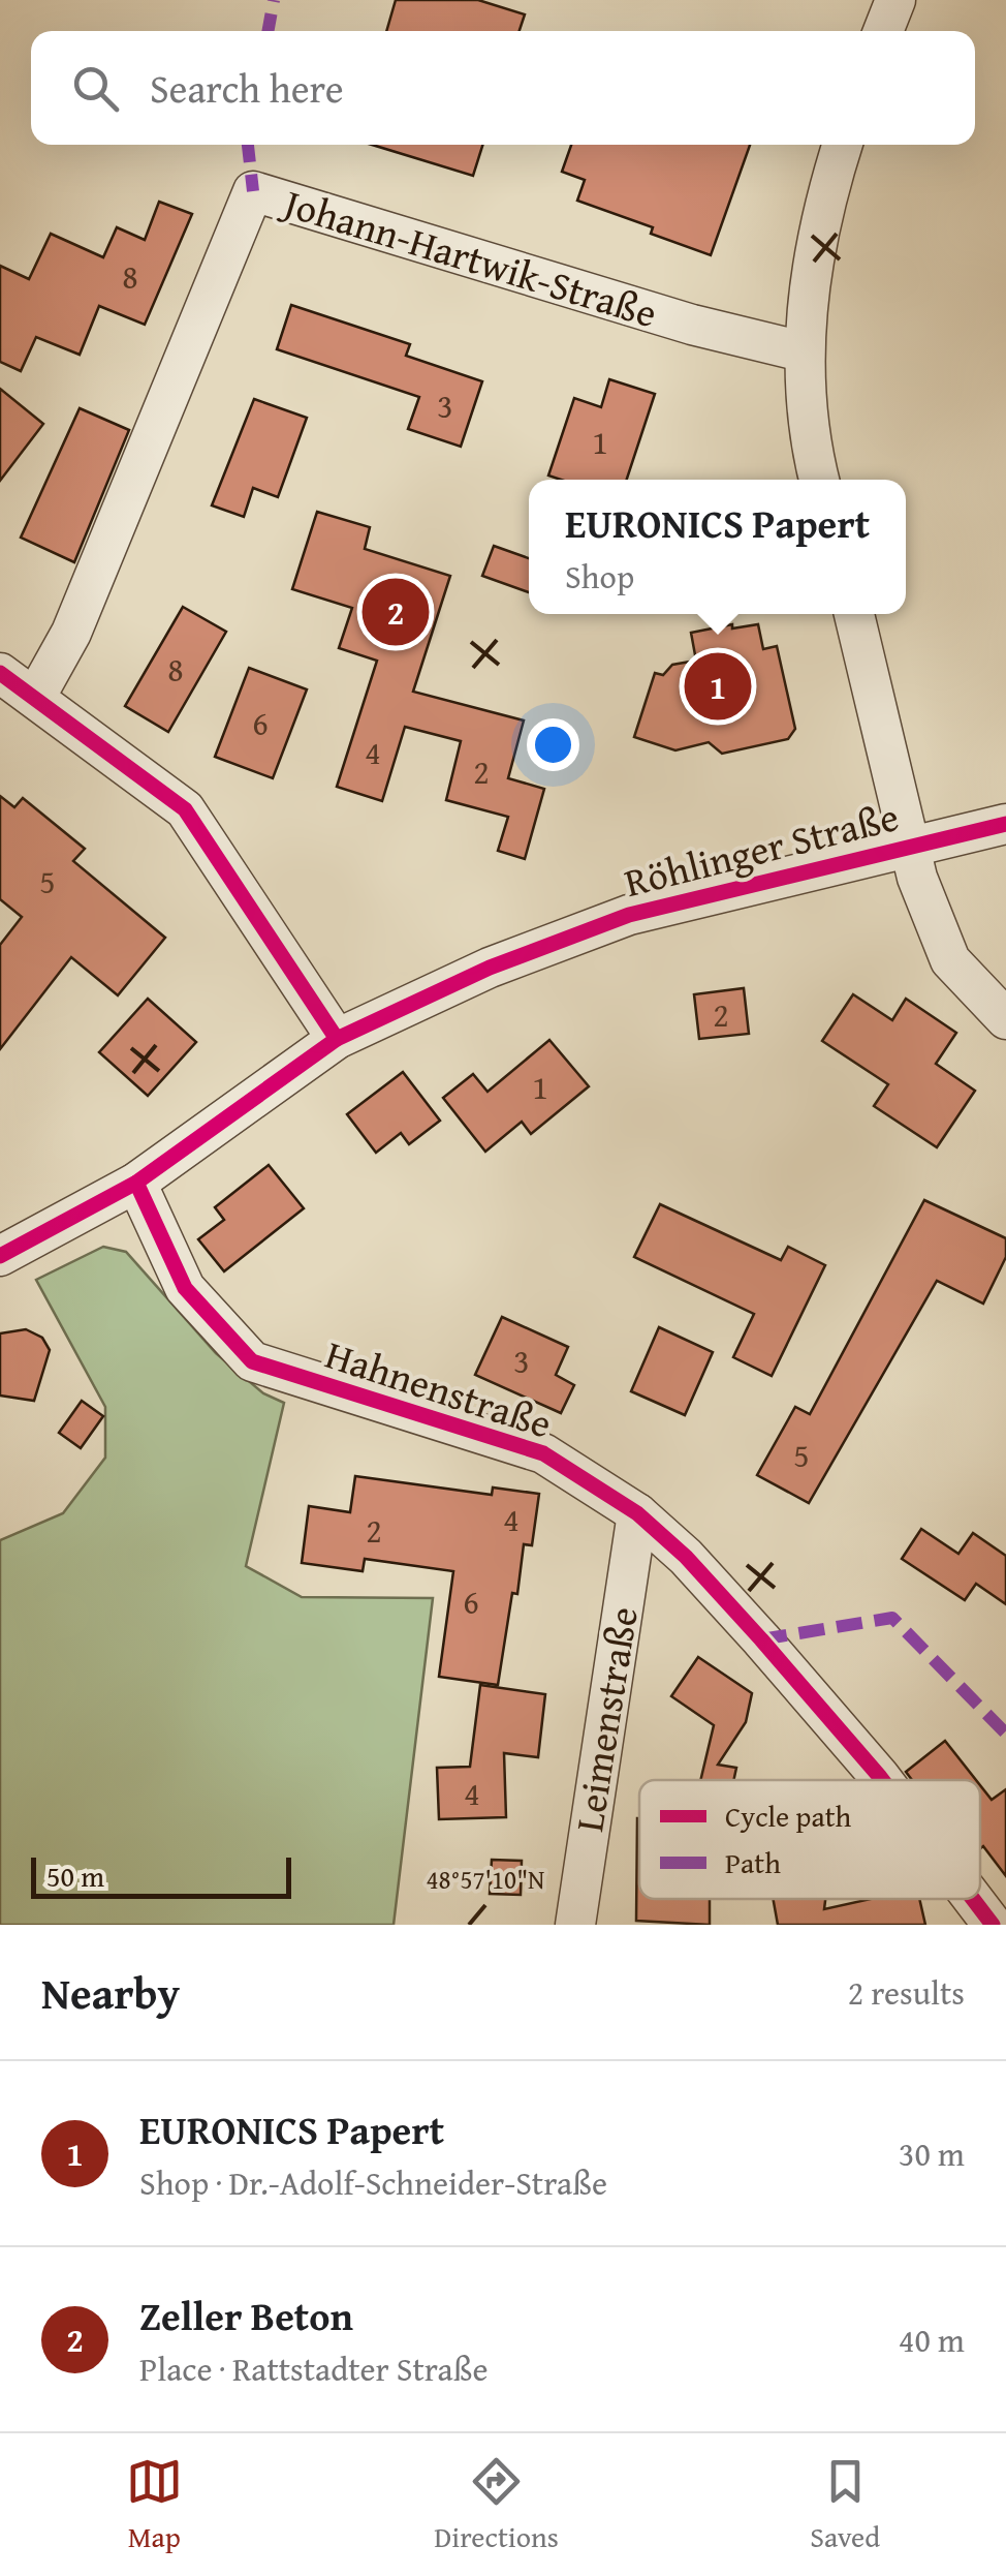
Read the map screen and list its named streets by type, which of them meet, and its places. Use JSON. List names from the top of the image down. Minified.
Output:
{"streets":{"street":["Johann-Hartwik-Straße","Röhlinger Straße","Hahnenstraße","Leimenstraße"]},"crossings":[["Röhlinger Straße","Hahnenstraße"],["Hahnenstraße","Leimenstraße"]],"house_numbers":["8","3","1","8","6","4","2","5","2","1","3","5","4","2","6","4"],"legend":["Cycle path","Path"],"scale_bar":"50 m","page":{"search":"Search here","popup":["EURONICS Papert","Shop"],"pins":["2","1"],"scale":"50 m","heading":["Nearby","2 results"],"list":[{"mark":"1","name":"EURONICS Papert","note":"Shop · Dr.-Adolf-Schneider-Straße","value":"30 m"},{"mark":"2","name":"Zeller Beton","note":"Place · Rattstadter Straße","value":"40 m"}],"nav":["Map","Directions","Saved"]},"coordinates":["48°57'10\"N"]}
